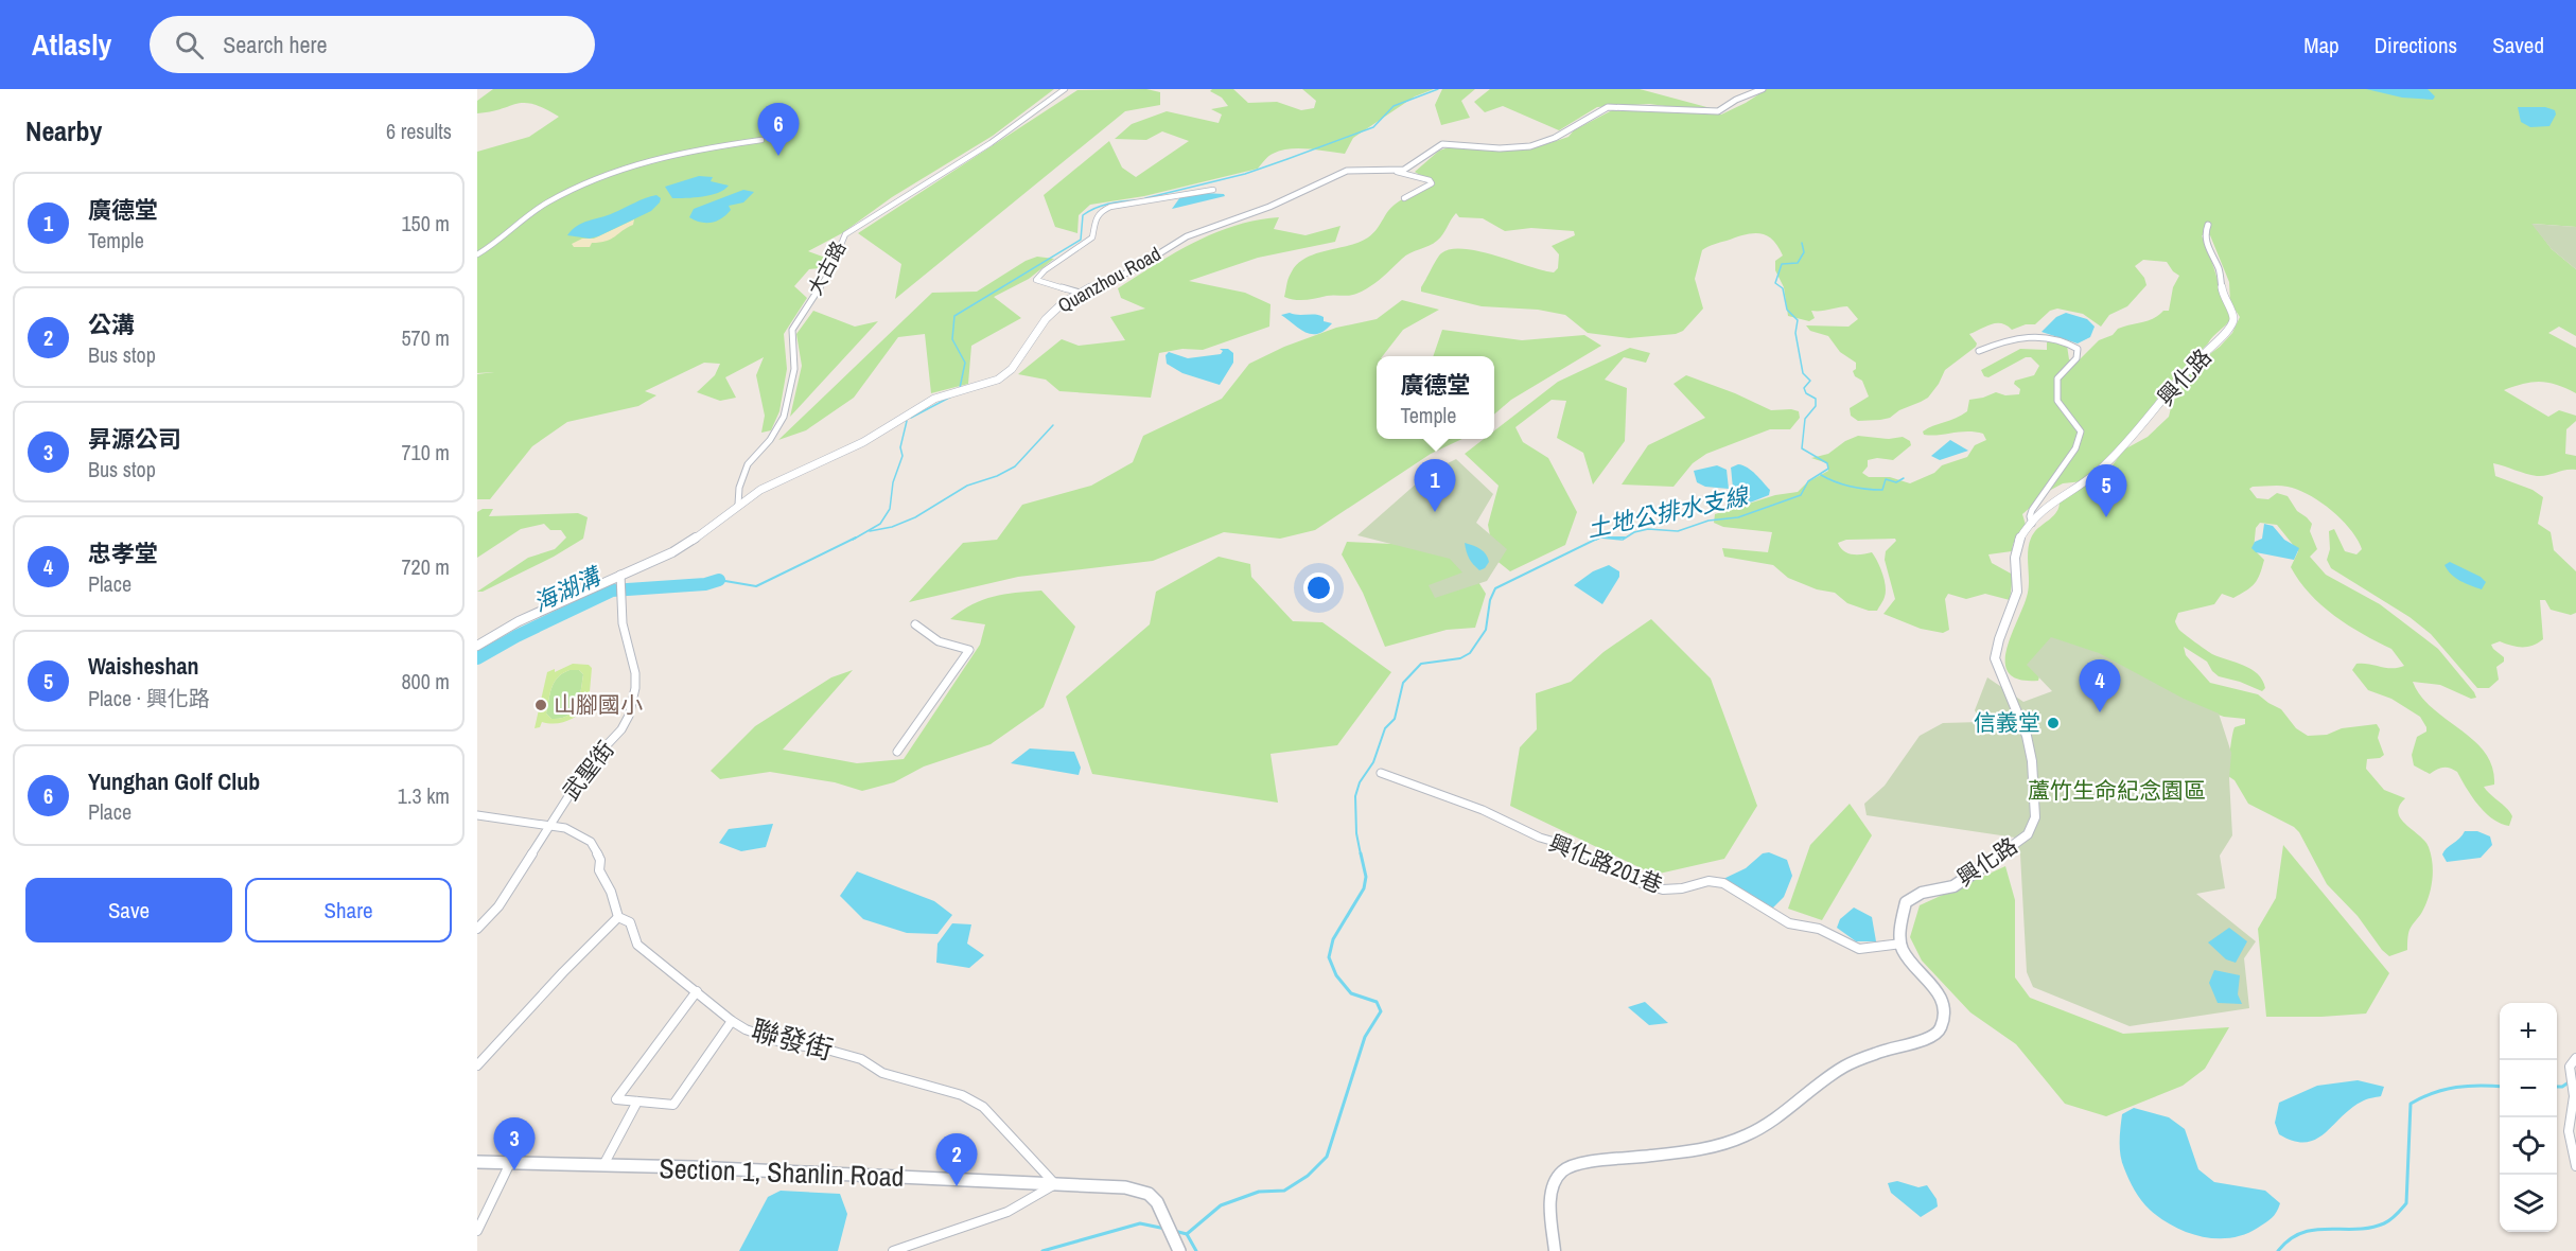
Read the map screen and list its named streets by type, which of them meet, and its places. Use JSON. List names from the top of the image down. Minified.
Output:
{"streets":{"main road":["Section 1, Shanlin Road"],"street":["大古路","Quanzhou Road","興化路","武聖街","興化路201巷","聯發街"]},"crossings":[["大古路","Quanzhou Road"],["Quanzhou Road","武聖街"],["興化路","興化路201巷"],["武聖街","聯發街"],["聯發街","Section 1, Shanlin Road"]],"water":["土地公排水支線","海湖溝"],"parks":["蘆竹生命紀念園區"],"places":["山腳國小","信義堂"],"page":{"header":"Atlasly","search":"Search here","nav":["Map","Directions","Saved"],"heading":["Nearby","6 results"],"pins":["6","1","5","4","3","2"],"list":[{"mark":"1","name":"廣德堂","note":"Temple","value":"150 m"},{"mark":"2","name":"公溝","note":"Bus stop","value":"570 m"},{"mark":"3","name":"昇源公司","note":"Bus stop","value":"710 m"},{"mark":"4","name":"忠孝堂","note":"Place","value":"720 m"},{"mark":"5","name":"Waisheshan","note":"Place · 興化路","value":"800 m"},{"mark":"6","name":"Yunghan Golf Club","note":"Place","value":"1.3 km"}],"popup":["廣德堂","Temple"],"buttons":["Save","Share"],"map_buttons":["+","−"]}}
